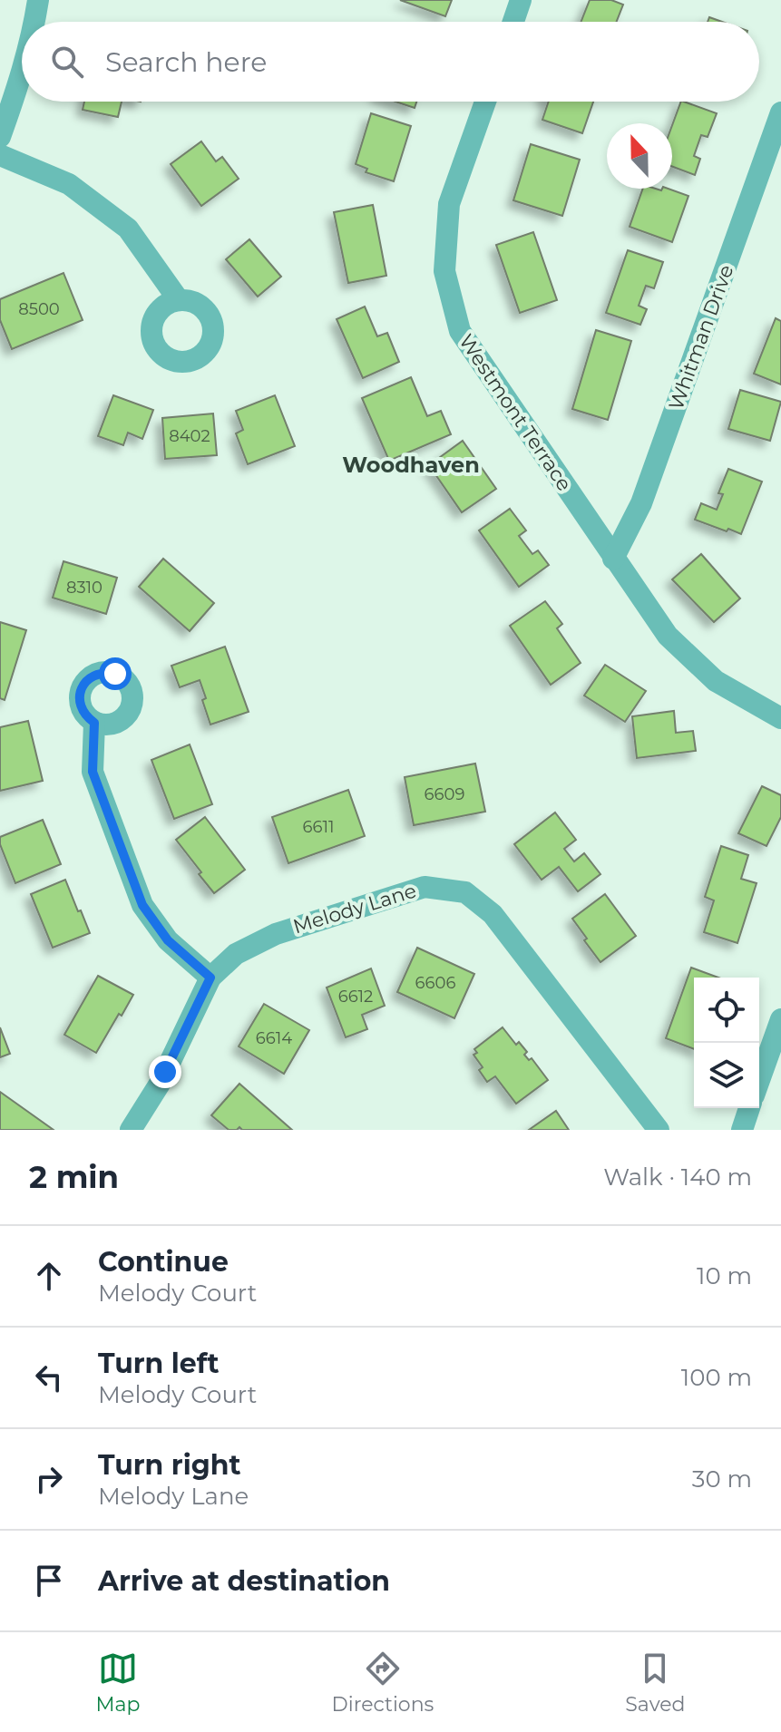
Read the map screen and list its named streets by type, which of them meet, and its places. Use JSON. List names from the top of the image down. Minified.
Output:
{"streets":{"street":["Whitman Drive","Westmont Terrace","Melody Lane"]},"crossings":[["Whitman Drive","Westmont Terrace"]],"districts":["Woodhaven"],"house_numbers":["8500","8402","8310","6609","6611","6606","6612","6614"],"north":"top","page":{"search":"Search here","heading":["2 min","Walk · 140 m"],"list":[["Continue","Melody Court","10 m"],["Turn left","Melody Court","100 m"],["Turn right","Melody Lane","30 m"],"Arrive at destination"],"nav":["Map","Directions","Saved"]}}
